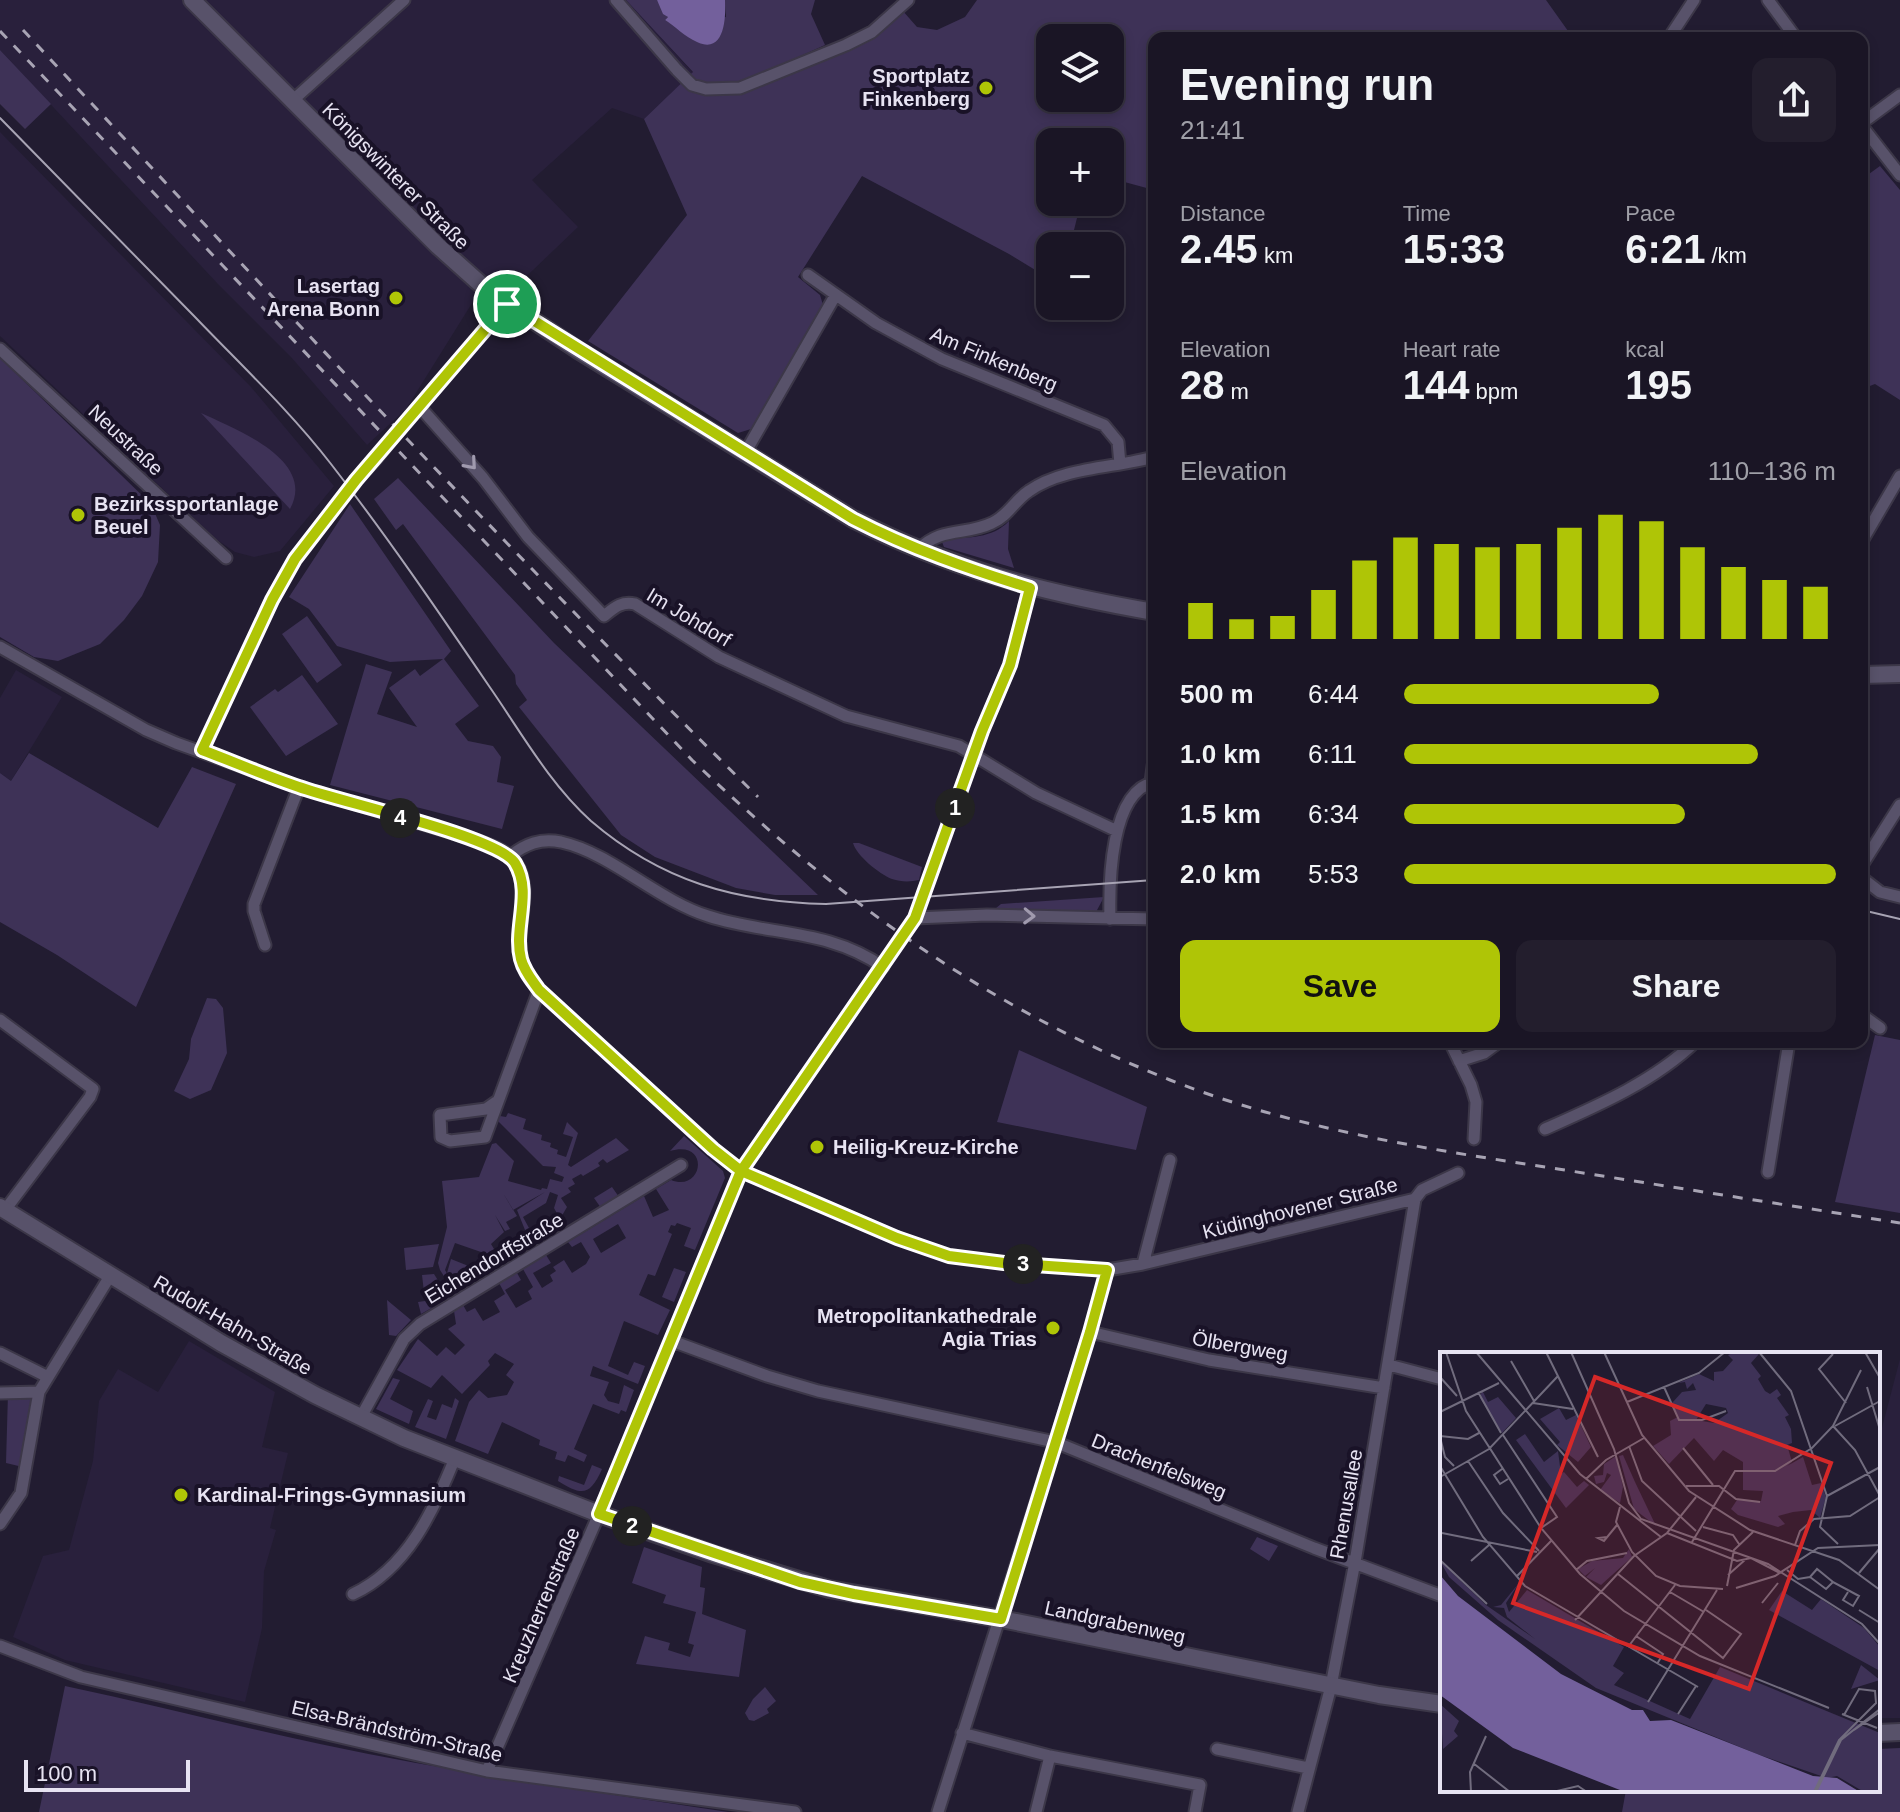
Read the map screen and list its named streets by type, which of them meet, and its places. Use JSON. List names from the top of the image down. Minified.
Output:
{"streets":{"street":["Königswinterer Straße","Am Finkenberg","Neustraße","Im Johdorf","Küdinghovener Straße","Eichendorffstraße","Rudolf-Hahn-Straße","Ölbergweg","Drachenfelsweg","Rhenusallee","Kreuzherrenstraße","Landgrabenweg","Elsa-Brändström-Straße"]},"crossings":[["Königswinterer Straße","Kreuzherrenstraße"],["Im Johdorf","Kreuzherrenstraße"],["Küdinghovener Straße","Rhenusallee"],["Küdinghovener Straße","Kreuzherrenstraße"],["Eichendorffstraße","Rudolf-Hahn-Straße"],["Rudolf-Hahn-Straße","Kreuzherrenstraße"],["Rudolf-Hahn-Straße","Landgrabenweg"],["Ölbergweg","Rhenusallee"],["Drachenfelsweg","Rhenusallee"],["Drachenfelsweg","Kreuzherrenstraße"],["Rhenusallee","Landgrabenweg"],["Kreuzherrenstraße","Landgrabenweg"],["Kreuzherrenstraße","Elsa-Brändström-Straße"]],"one_way":["Im Johdorf"],"places":["Sportplatz Finkenberg","Lasertag Arena Bonn","Bezirkssportanlage Beuel","Heilig-Kreuz-Kirche","Metropolitankathedrale Agia Trias","Kardinal-Frings-Gymnasium"],"scale_bar":"100 m","page":{"map_buttons":["+","−"],"heading":["Evening run","21:41"],"stats":[["Distance","2.45 km"],["Time","15:33"],["Pace","6:21 /km"],["Elevation","28 m"],["Heart rate","144 bpm"],["kcal","195"]],"chart":["Elevation","110–136 m"],"list":[{"name":"500 m","note":"6:44"},{"name":"1.0 km","note":"6:11"},{"name":"1.5 km","note":"6:34"},{"name":"2.0 km","note":"5:53"}],"pins":["1","4","3","2"],"buttons":["Save","Share"],"scale":"100 m"}}
